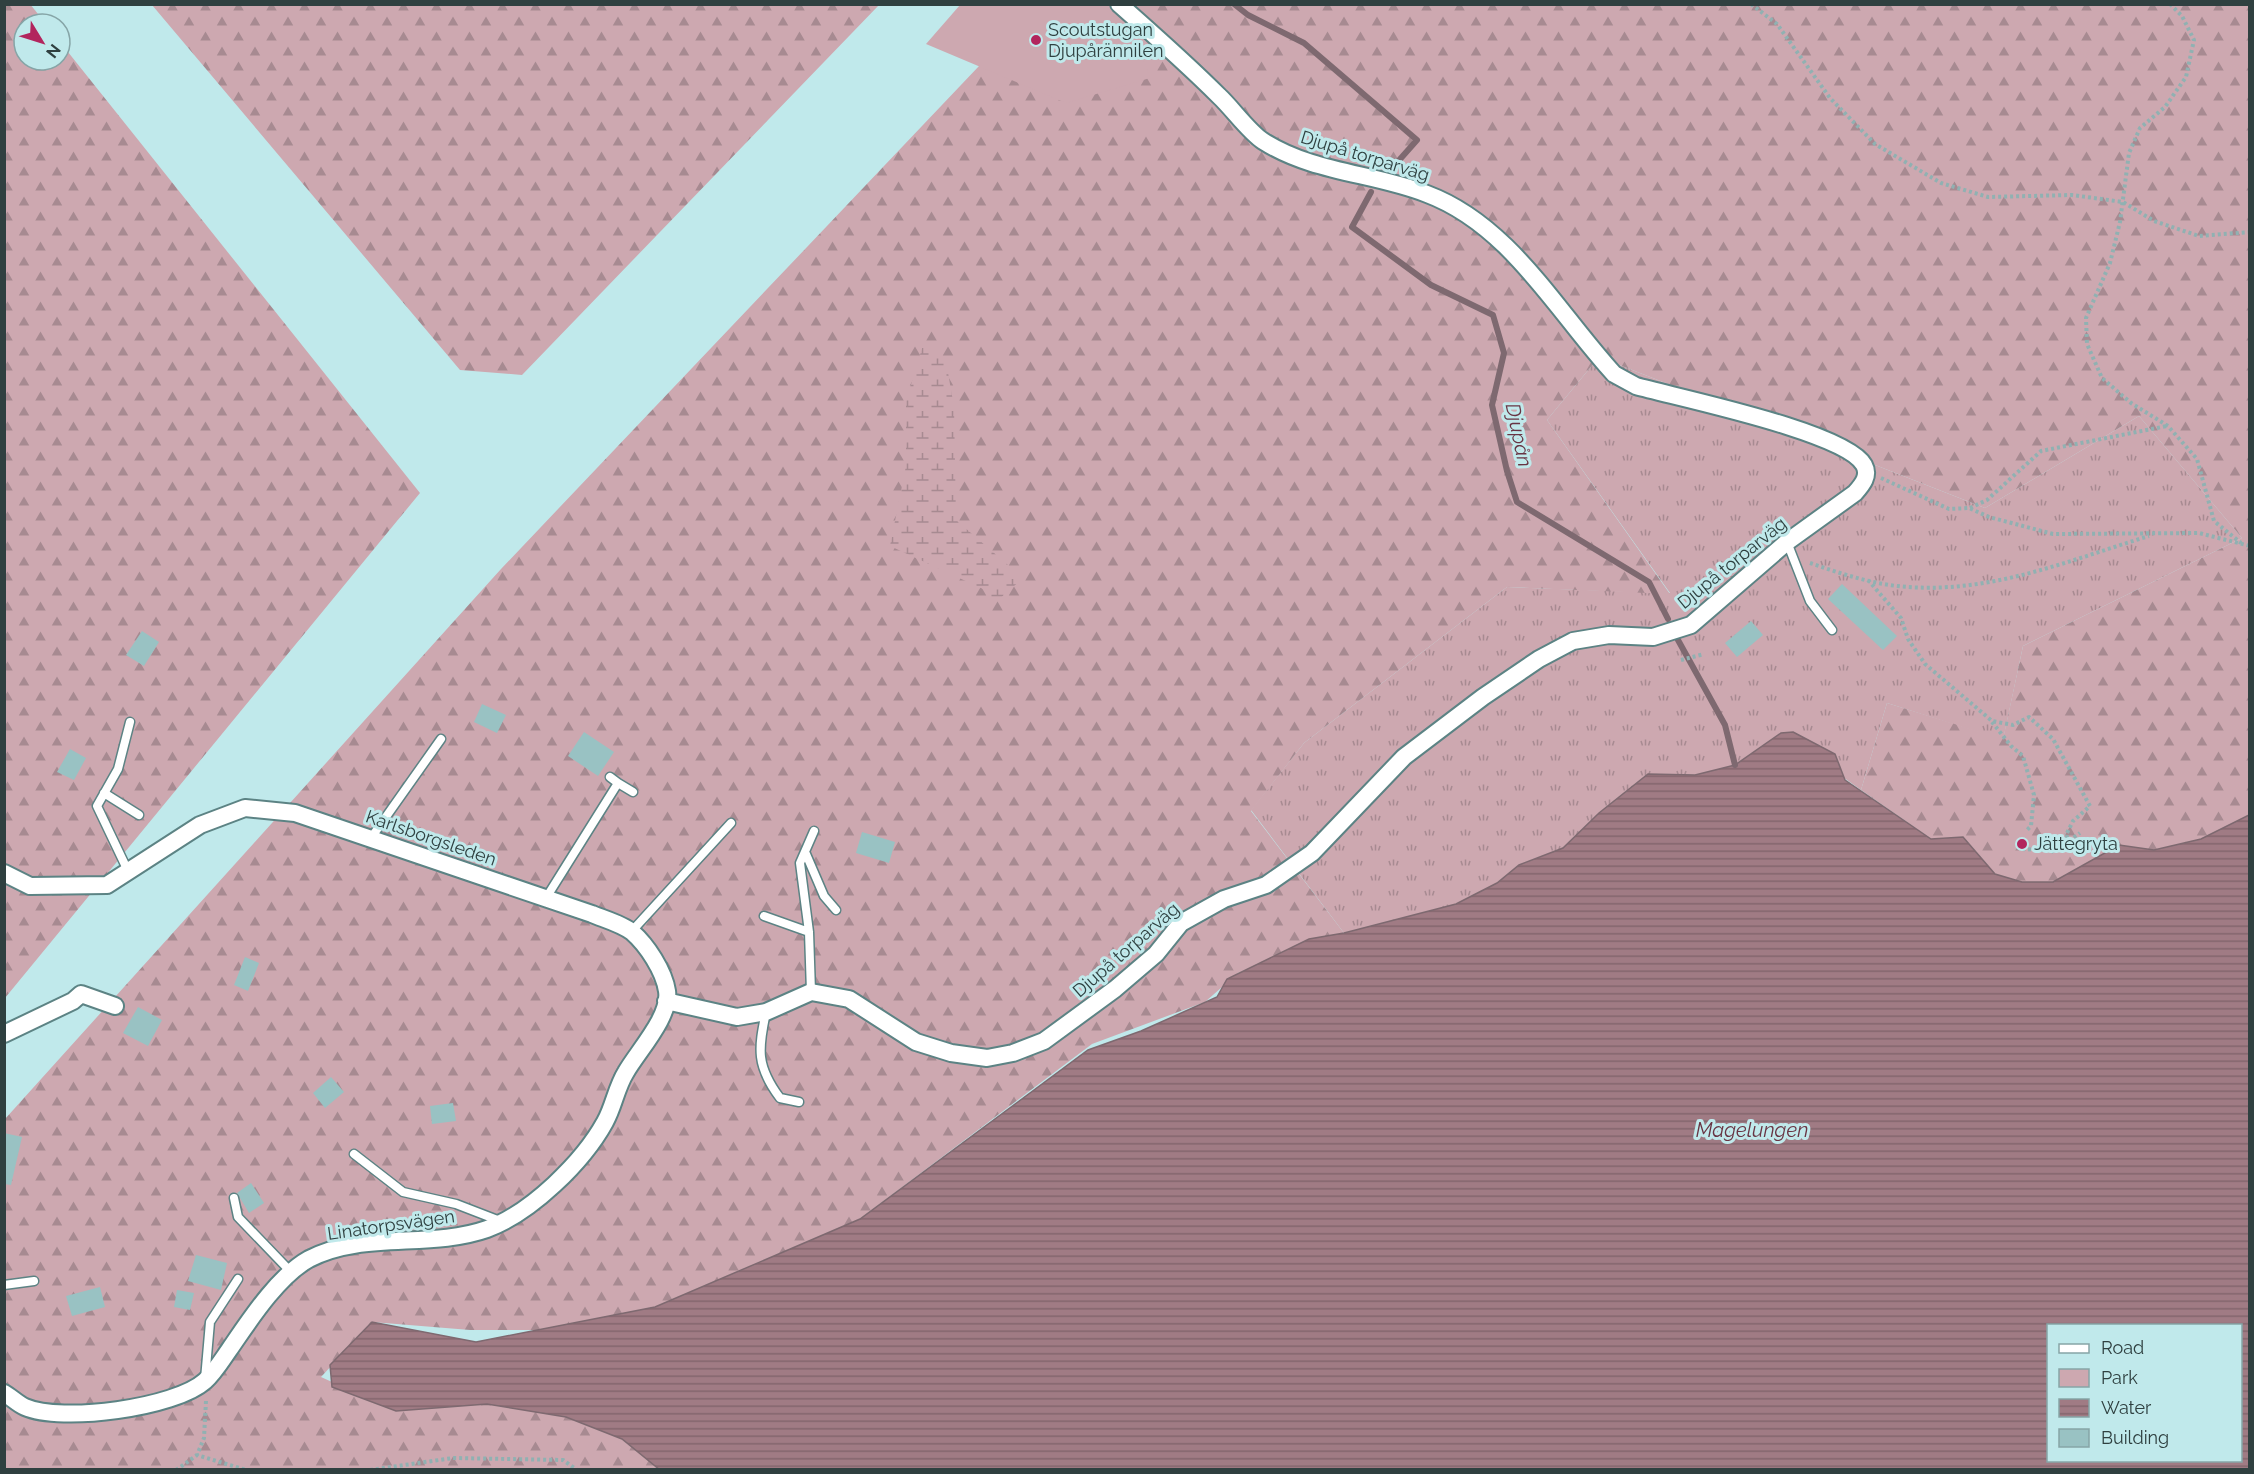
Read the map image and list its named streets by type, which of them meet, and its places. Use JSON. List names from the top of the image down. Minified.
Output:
{"streets":{"street":["Djupå torparväg","Karlsborgsleden","Linatorpsvägen"]},"crossings":[["Karlsborgsleden","Linatorpsvägen"]],"water":["Djupån","Magelungen"],"places":["Scoutstugan Djupårännilen","Jättegryta"],"legend":["Road","Park","Water","Building"],"north":"bottom right"}
